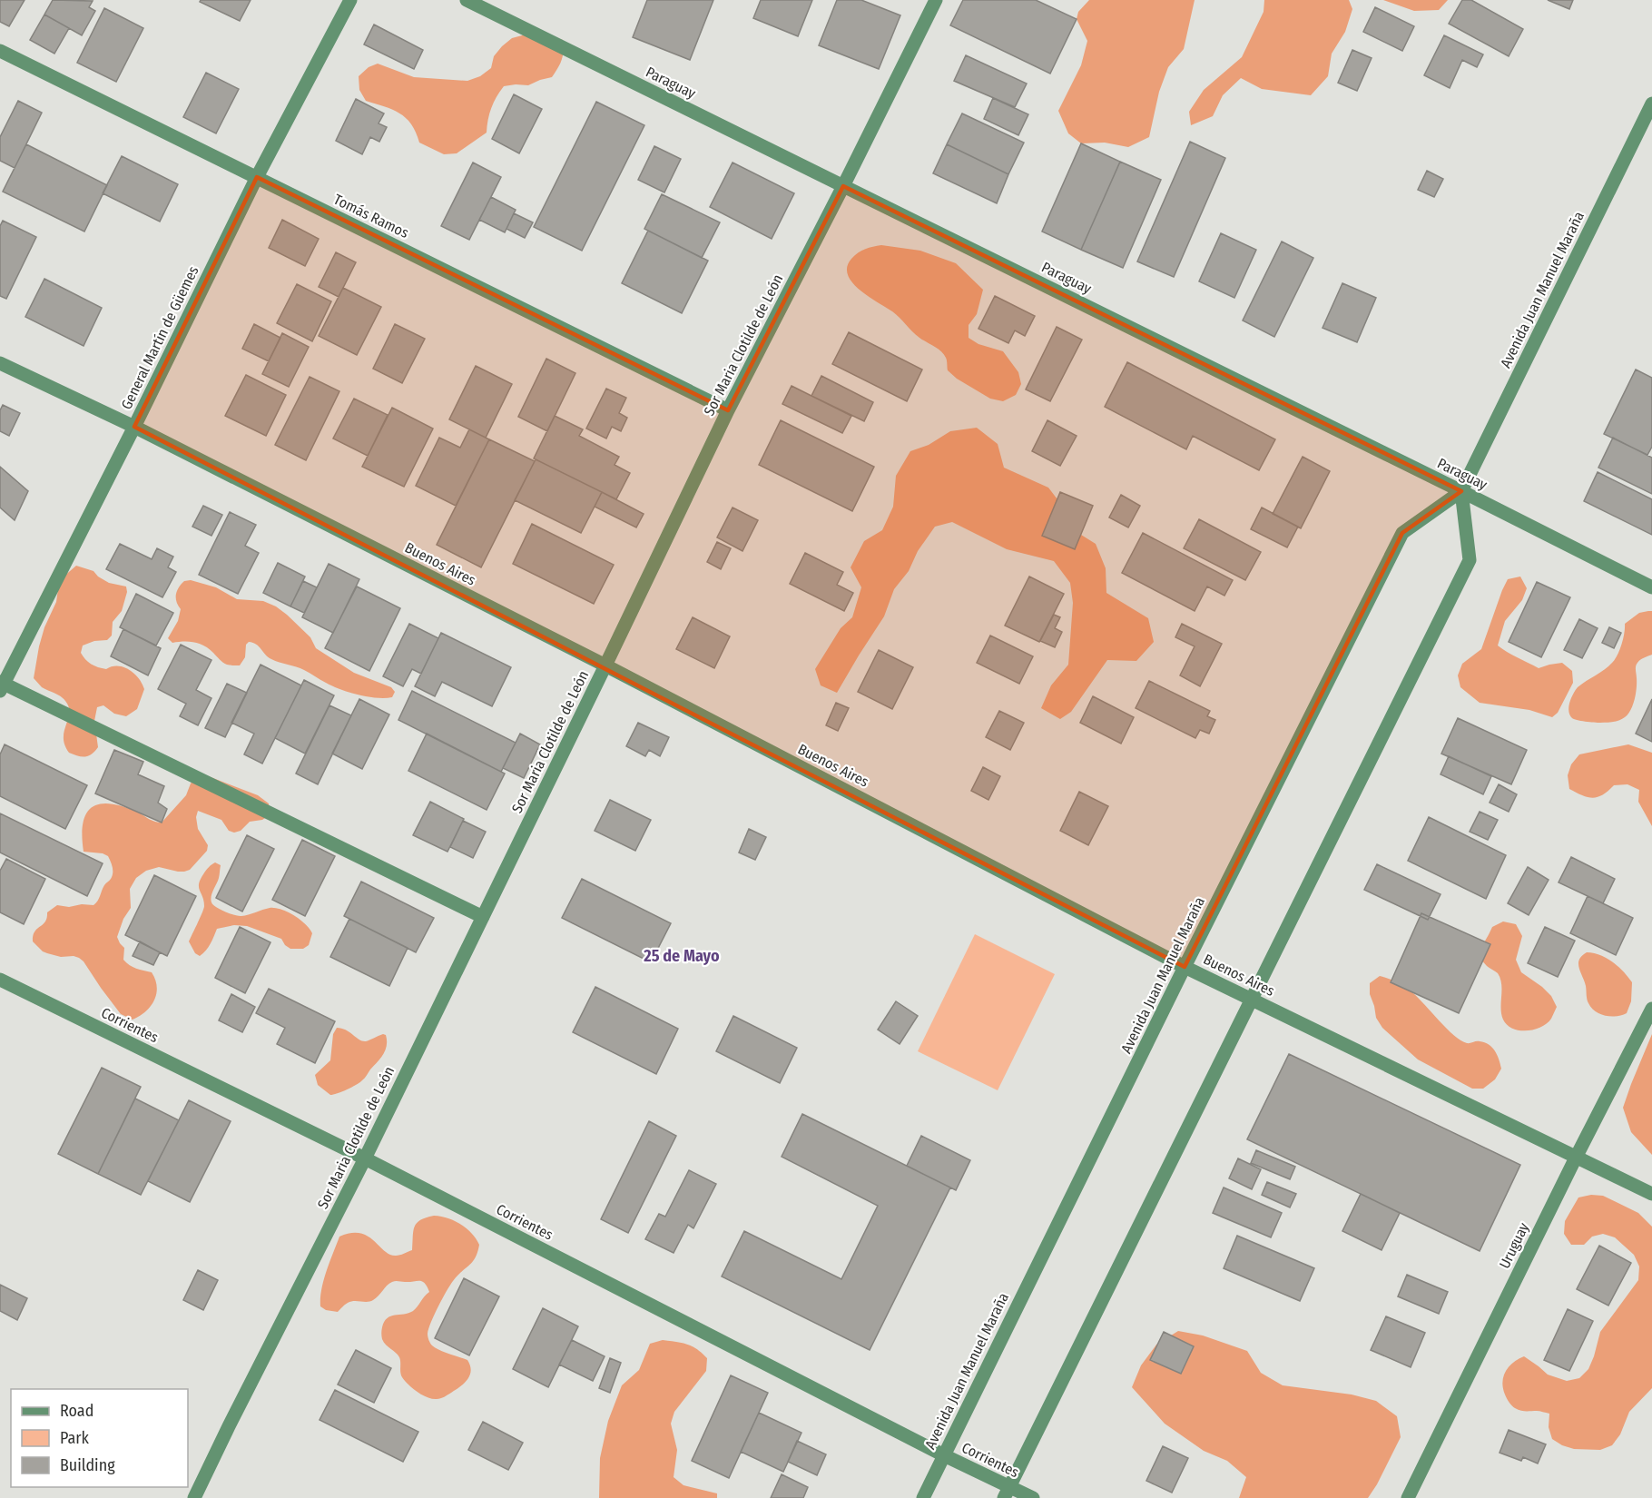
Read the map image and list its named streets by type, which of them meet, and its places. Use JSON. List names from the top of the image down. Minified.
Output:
{"streets":{"street":["Paraguay","Tomás Ramos","Avenida Juan Manuel Maraña","General Martín de Güemes","Sor Maria Clotilde de León","Buenos Aires","Corrientes","Uruguay"]},"crossings":[["Paraguay","Avenida Juan Manuel Maraña"],["Paraguay","Sor Maria Clotilde de León"],["Tomás Ramos","General Martín de Güemes"],["Tomás Ramos","Sor Maria Clotilde de León"],["Avenida Juan Manuel Maraña","Buenos Aires"],["Avenida Juan Manuel Maraña","Corrientes"],["General Martín de Güemes","Buenos Aires"],["Sor Maria Clotilde de León","Buenos Aires"],["Sor Maria Clotilde de León","Corrientes"],["Buenos Aires","Uruguay"]],"districts":["25 de Mayo"],"legend":["Road","Park","Building"]}
